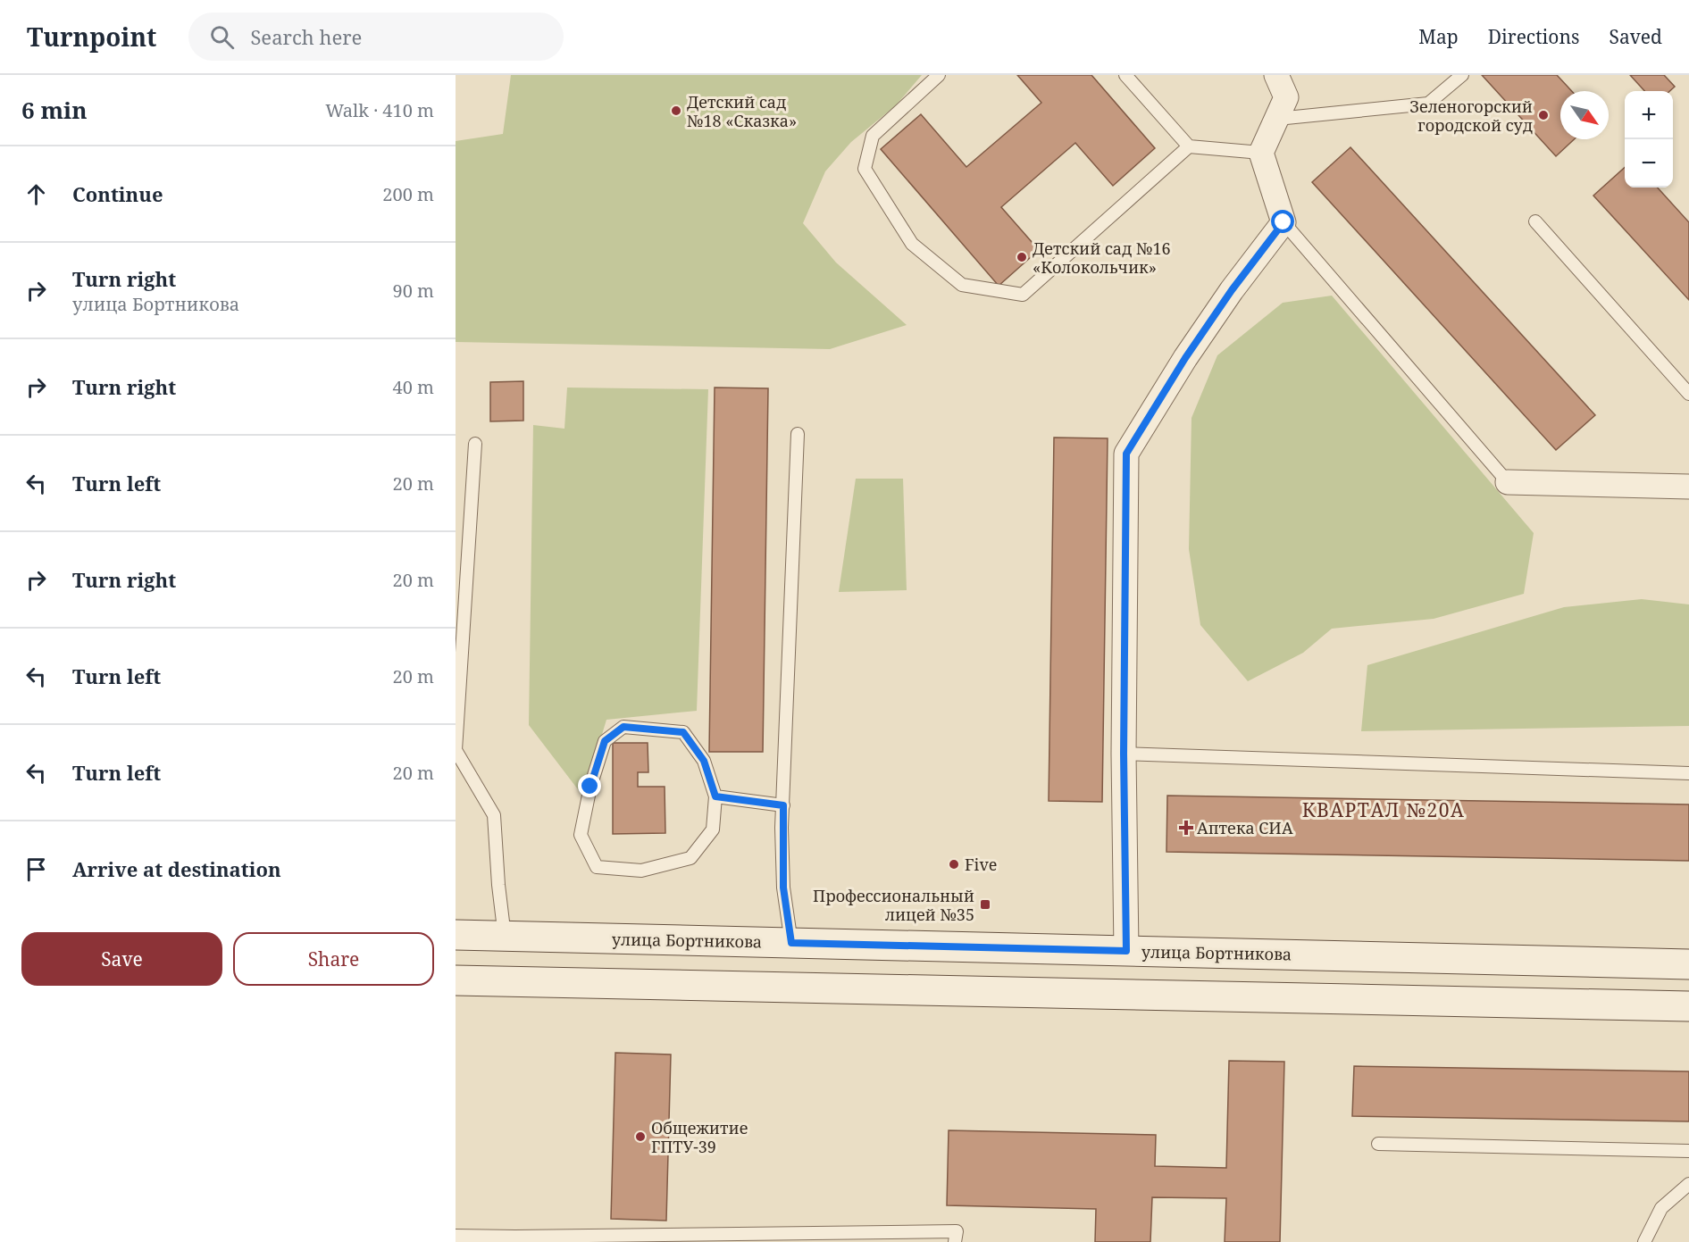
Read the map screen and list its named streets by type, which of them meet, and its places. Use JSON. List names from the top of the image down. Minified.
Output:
{"streets":{"main road":["улица Бортникова"]},"districts":["КВАРТАЛ №20А"],"places":{"other":["Детский сад №18 «Сказка»","Зеленогорский городской суд","Детский сад №16 «Колокольчик»","Five","Общежитие ГПТУ-39"],"health":["Аптека СИА"],"transit":["Профессиональный лицей №35"]},"north":"bottom right","page":{"header":"Turnpoint","search":"Search here","nav":["Map","Directions","Saved"],"heading":["6 min","Walk · 410 m"],"map_buttons":["+","−"],"list":[["Continue","200 m"],["Turn right","улица Бортникова","90 m"],["Turn right","40 m"],["Turn left","20 m"],["Turn right","20 m"],["Turn left","20 m"],["Turn left","20 m"],"Arrive at destination"],"buttons":["Save","Share"]}}
